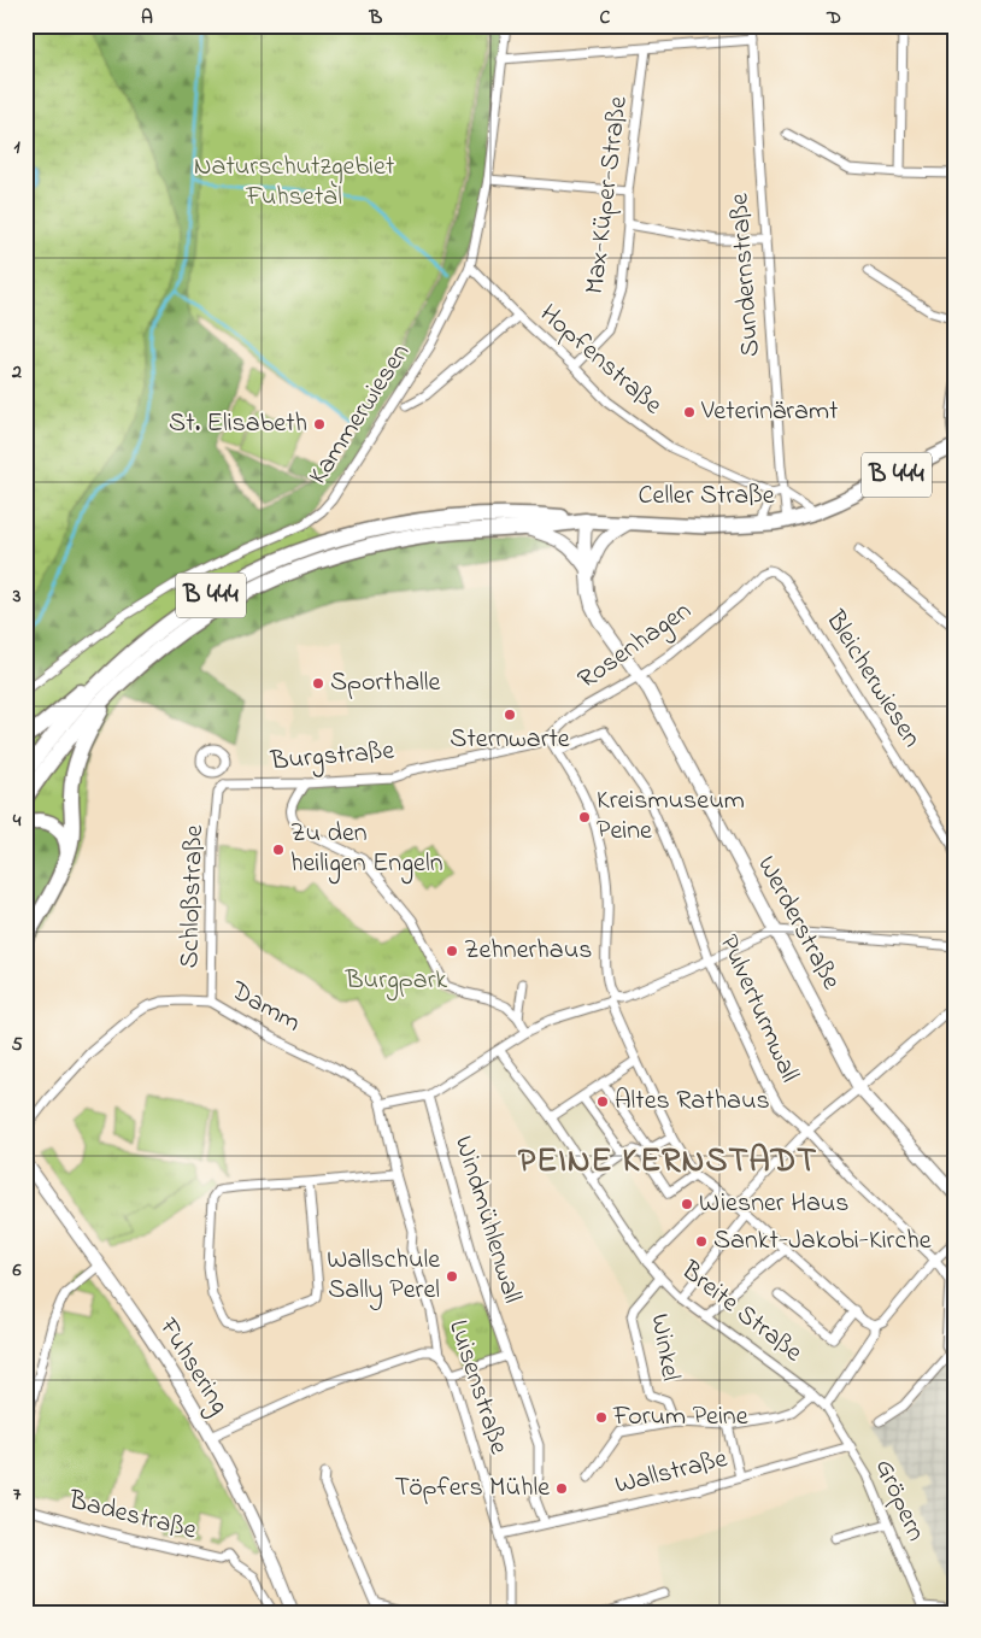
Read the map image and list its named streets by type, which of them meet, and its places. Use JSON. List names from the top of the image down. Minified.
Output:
{"streets":{"highway":["B 444"],"main road":["Celler Straße"],"street":["Max-Küper-Straße","Sundernstraße","Hopfenstraße","Kammerwiesen","Rosenhagen","Bleicherwiesen","Burgstraße","Schloßstraße","Werderstraße","Damm","Pulverturmwall","Windmühlenwall","Breite Straße","Winkel","Fuhsering","Luisenstraße","Wallstraße","Gröpern","Badestraße"]},"crossings":[["Max-Küper-Straße","Hopfenstraße"],["Sundernstraße","Celler Straße"],["Hopfenstraße","Kammerwiesen"],["B 444","Celler Straße"],["B 444","Werderstraße"],["Celler Straße","Werderstraße"],["Rosenhagen","Bleicherwiesen"],["Rosenhagen","Burgstraße"],["Rosenhagen","Werderstraße"],["Burgstraße","Schloßstraße"],["Schloßstraße","Damm"],["Damm","Luisenstraße"],["Windmühlenwall","Wallstraße"],["Breite Straße","Winkel"],["Breite Straße","Wallstraße"],["Breite Straße","Gröpern"],["Luisenstraße","Wallstraße"],["Wallstraße","Gröpern"]],"districts":["PEINE KERNSTADT"],"parks":["Naturschutzgebiet Fuhsetal","Burgpark"],"places":["Veterinäramt","St. Elisabeth","Sporthalle","Sternwarte","Kreismuseum Peine","Zu den heiligen Engeln","Zehnerhaus","Altes Rathaus","Wiesner Haus","Sankt-Jakobi-Kirche","Wallschule Sally Perel","Forum Peine","Töpfers Mühle"],"grid":{"columns":["A","B","C","D"],"rows":["1","2","3","4","5","6","7"]}}
